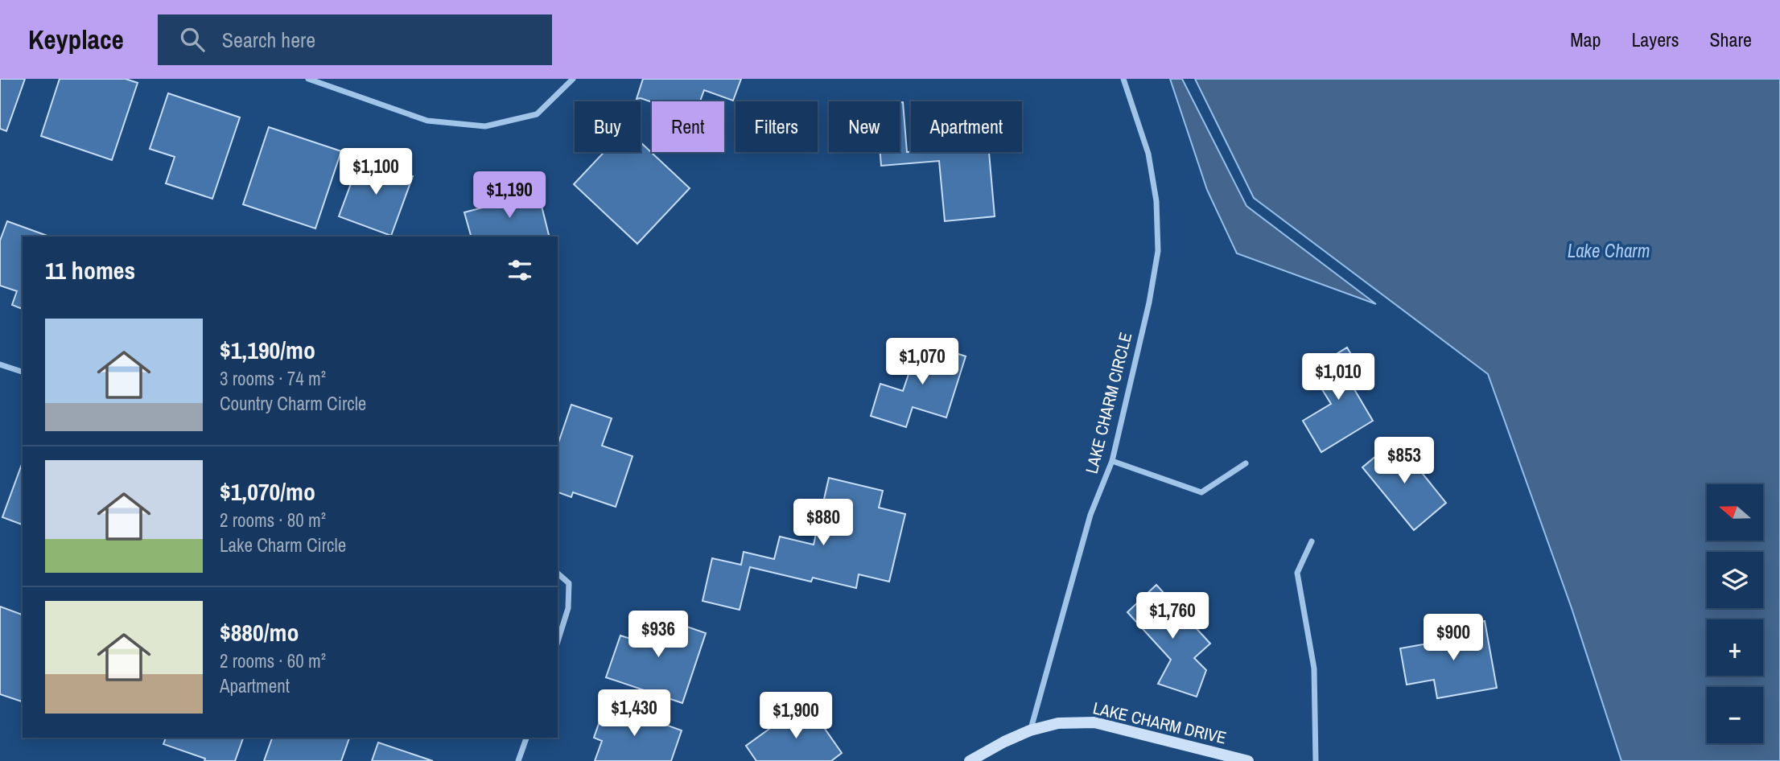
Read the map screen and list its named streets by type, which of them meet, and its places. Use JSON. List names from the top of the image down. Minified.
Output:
{"streets":{"street":["LAKE CHARM CIRCLE","LAKE CHARM DRIVE"]},"crossings":[["LAKE CHARM CIRCLE","LAKE CHARM DRIVE"]],"water":["Lake Charm"],"north":"left","page":{"header":"Keyplace","search":"Search here","nav":["Map","Layers","Share"],"chip":["Buy","Rent","Filters","New","Apartment"],"price":["$1,100","$1,190","$1,070","$1,010","$853","$880","$1,760","$936","$900","$1,430","$1,900"],"heading":"11 homes","list":[{"name":"$1,190/mo","note":"3 rooms · 74 m² · Country Charm Circle"},{"name":"$1,070/mo","note":"2 rooms · 80 m² · Lake Charm Circle"},{"name":"$880/mo","note":"2 rooms · 60 m² · Apartment"}],"map_buttons":["+","−"]}}
